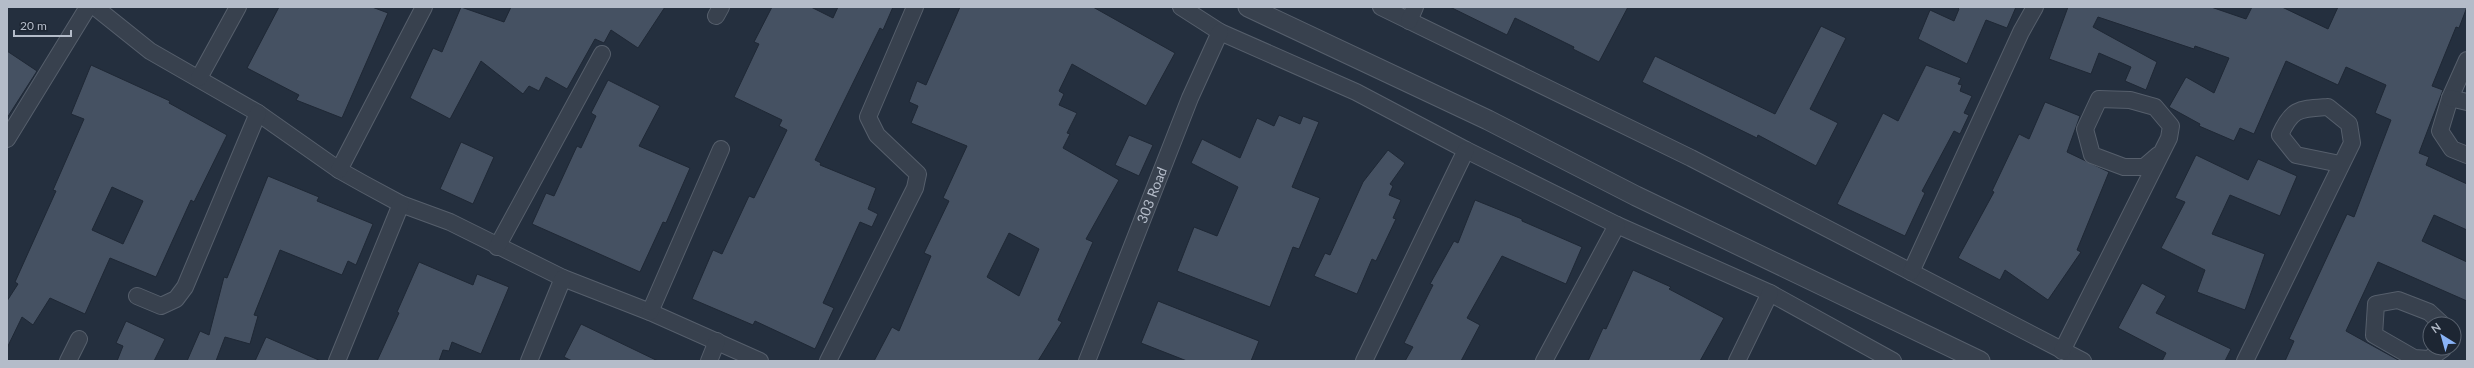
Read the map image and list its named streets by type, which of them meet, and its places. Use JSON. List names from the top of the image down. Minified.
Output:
{"streets":{"street":["303 Road"]},"scale_bar":"20 m","north":"top left"}
